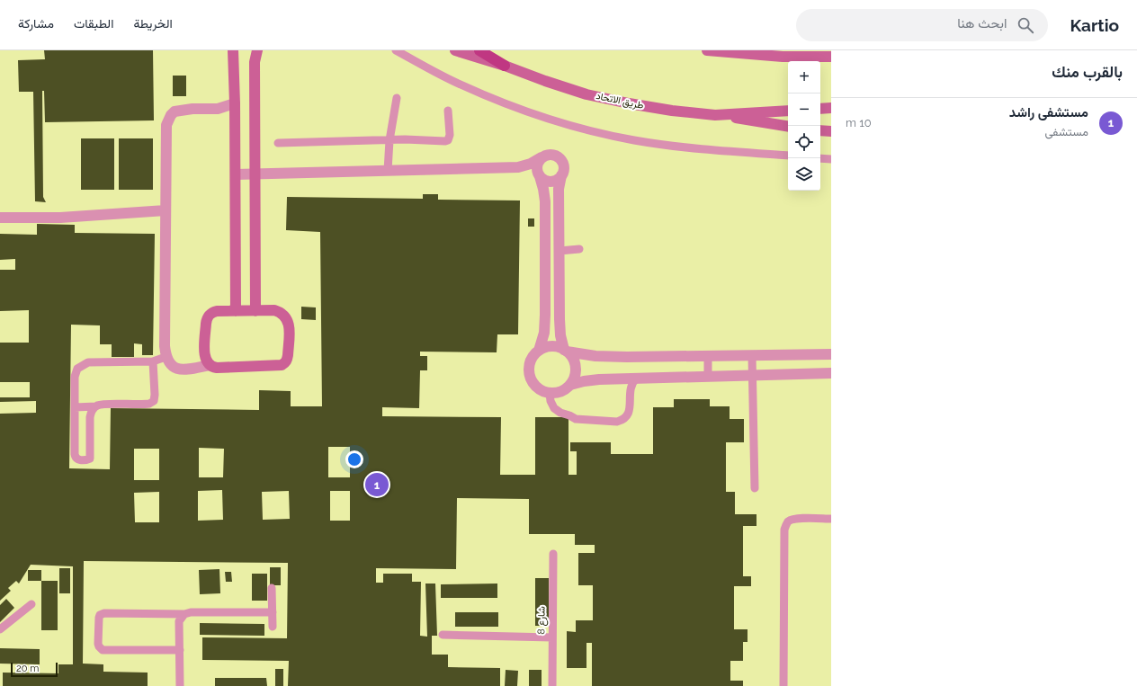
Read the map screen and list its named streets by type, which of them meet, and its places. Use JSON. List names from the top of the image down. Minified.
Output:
{"streets":{"street":["طريق الاتحاد"],"lane":["شارع 8"]},"scale_bar":"20 m","page":{"header":"Kartio","search":"ابحث هنا","nav":["الخريطة","الطبقات","مشاركة"],"heading":"بالقرب منك","map_buttons":["+","−"],"list":[{"mark":"1","name":"مستشفى راشد","note":"مستشفى","value":"10 m"}],"pins":"1","scale":"20 m"}}
